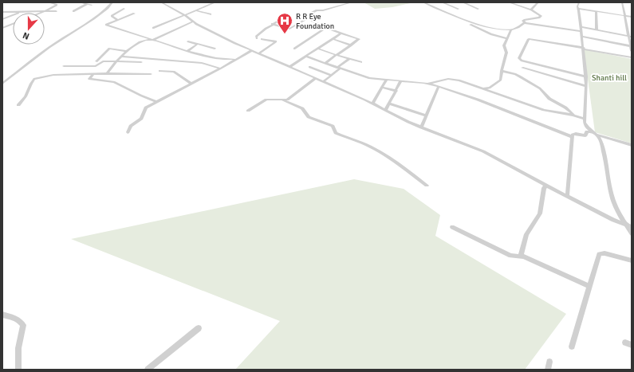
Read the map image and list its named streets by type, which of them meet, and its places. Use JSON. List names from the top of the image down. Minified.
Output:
{"parks":["Shanti hill"],"places":{"hospital":["R R Eye Foundation"]},"north":"bottom"}
